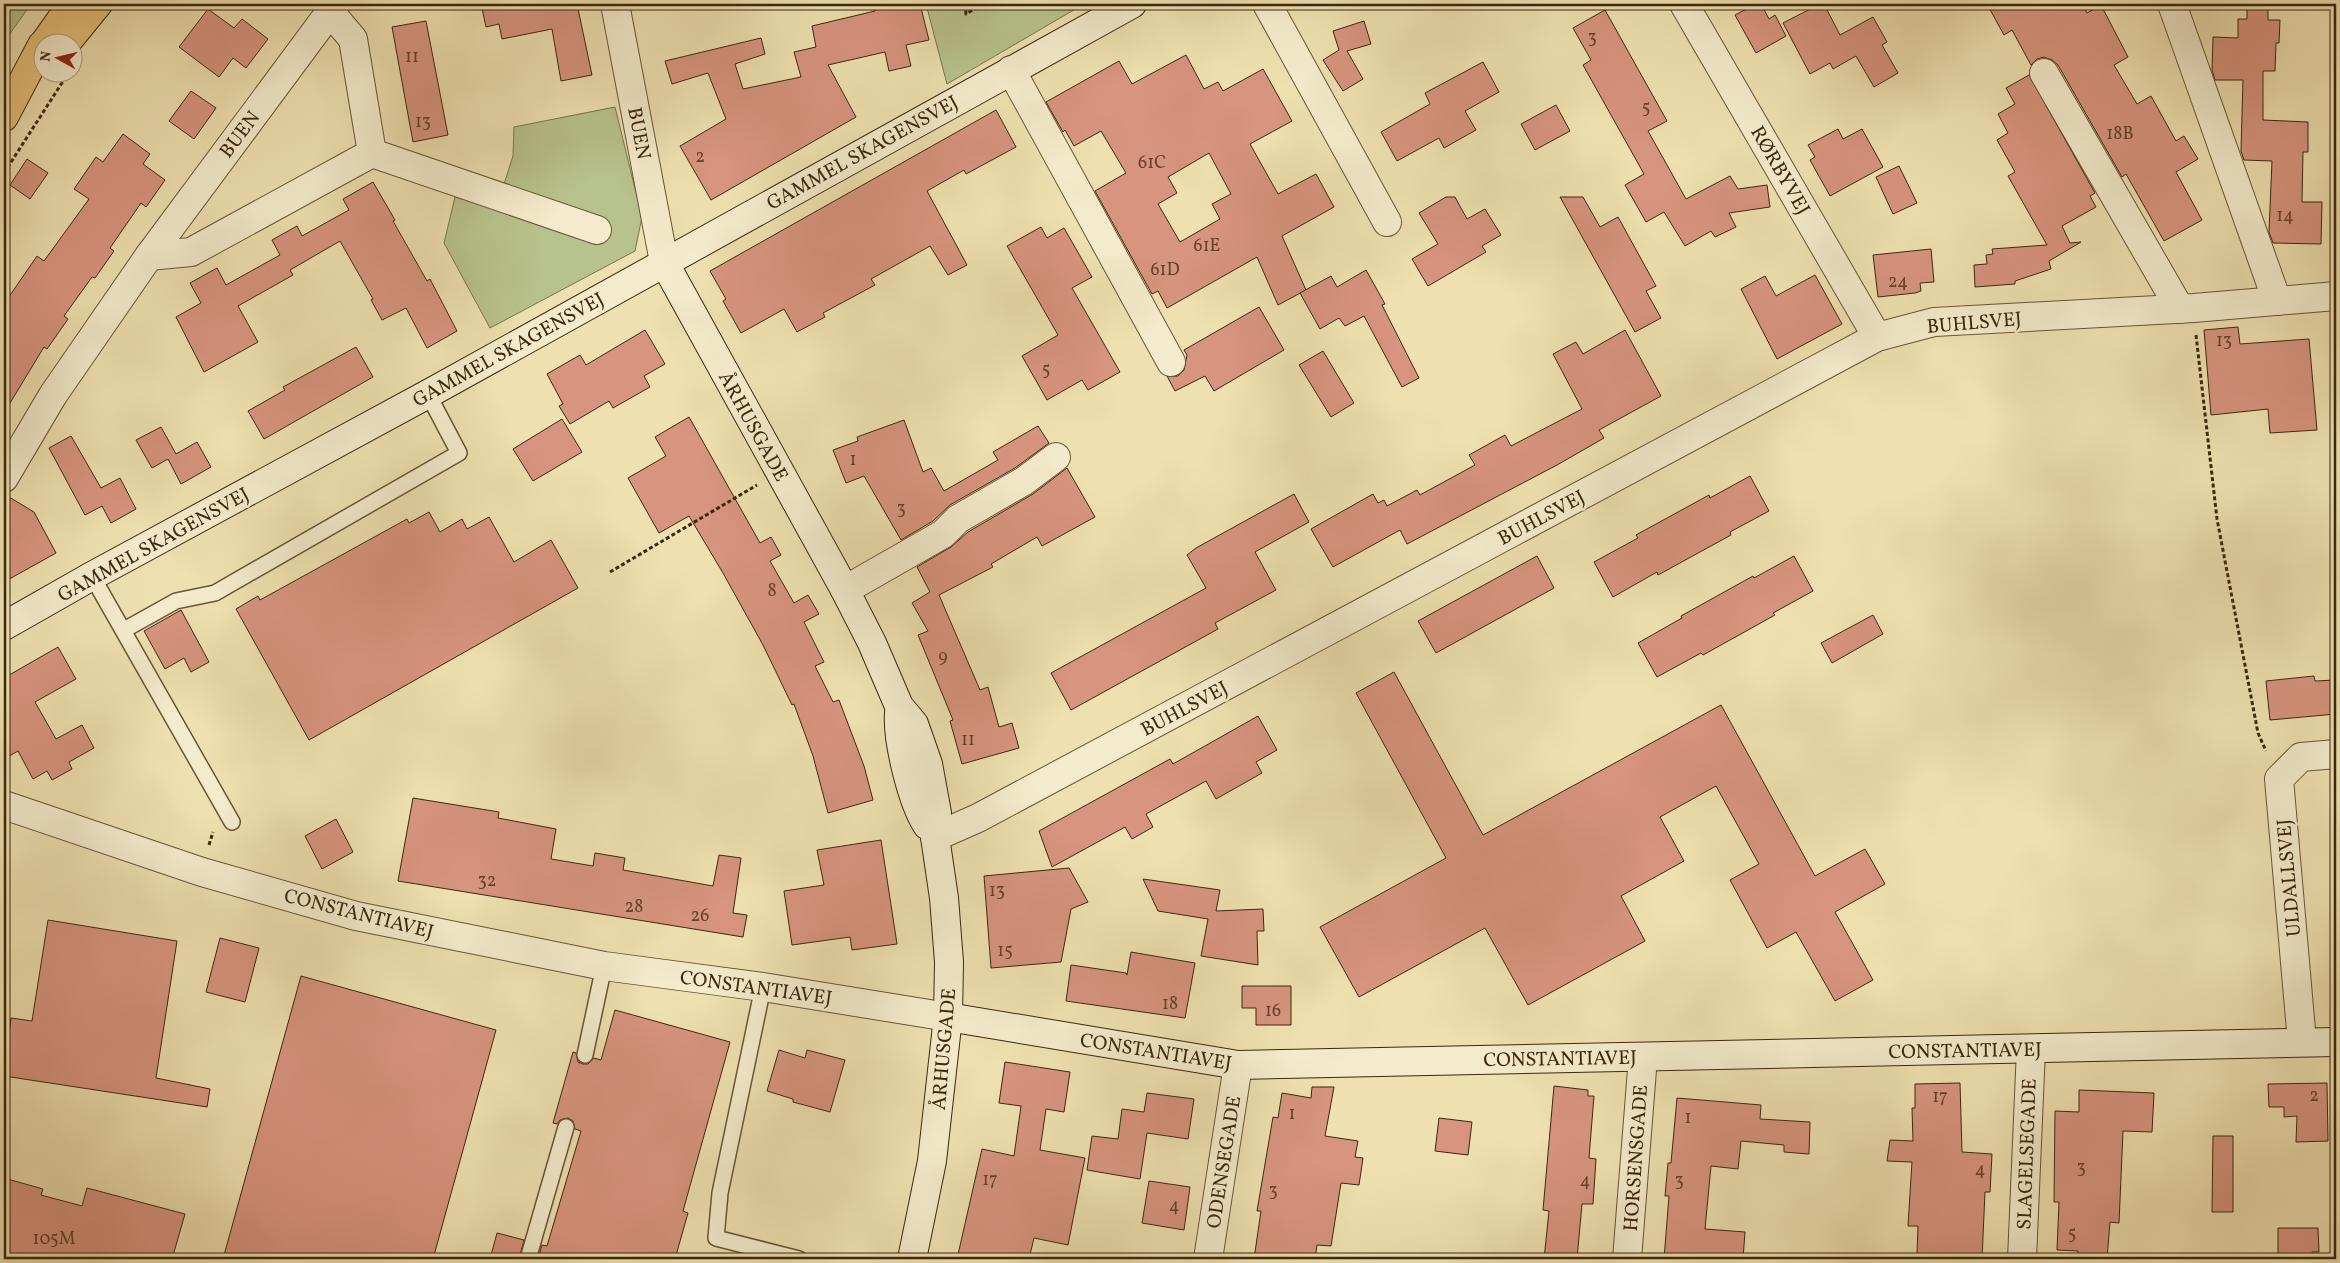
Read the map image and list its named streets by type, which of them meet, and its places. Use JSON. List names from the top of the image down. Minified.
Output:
{"streets":{"street":["BUEN","GAMMEL SKAGENSVEJ","RØRBYVEJ","BUHLSVEJ","ÅRHUSGADE","ULDALLSVEJ","CONSTANTIAVEJ","SLAGELSEGADE","HORSENSGADE","ODENSEGADE"]},"crossings":[["BUEN","GAMMEL SKAGENSVEJ"],["BUEN","ÅRHUSGADE"],["GAMMEL SKAGENSVEJ","ÅRHUSGADE"],["RØRBYVEJ","BUHLSVEJ"],["BUHLSVEJ","ÅRHUSGADE"],["ÅRHUSGADE","CONSTANTIAVEJ"],["ULDALLSVEJ","CONSTANTIAVEJ"],["CONSTANTIAVEJ","SLAGELSEGADE"],["CONSTANTIAVEJ","HORSENSGADE"],["CONSTANTIAVEJ","ODENSEGADE"]],"house_numbers":["3","11","5","13","18B","2","61C","14","61E","61D","24","13","5","1","3","8","9","11","32","13","28","26","15","18","16","2","17","1","1","3","4","17","4","3","3","4","5","105M"],"north":"left"}
